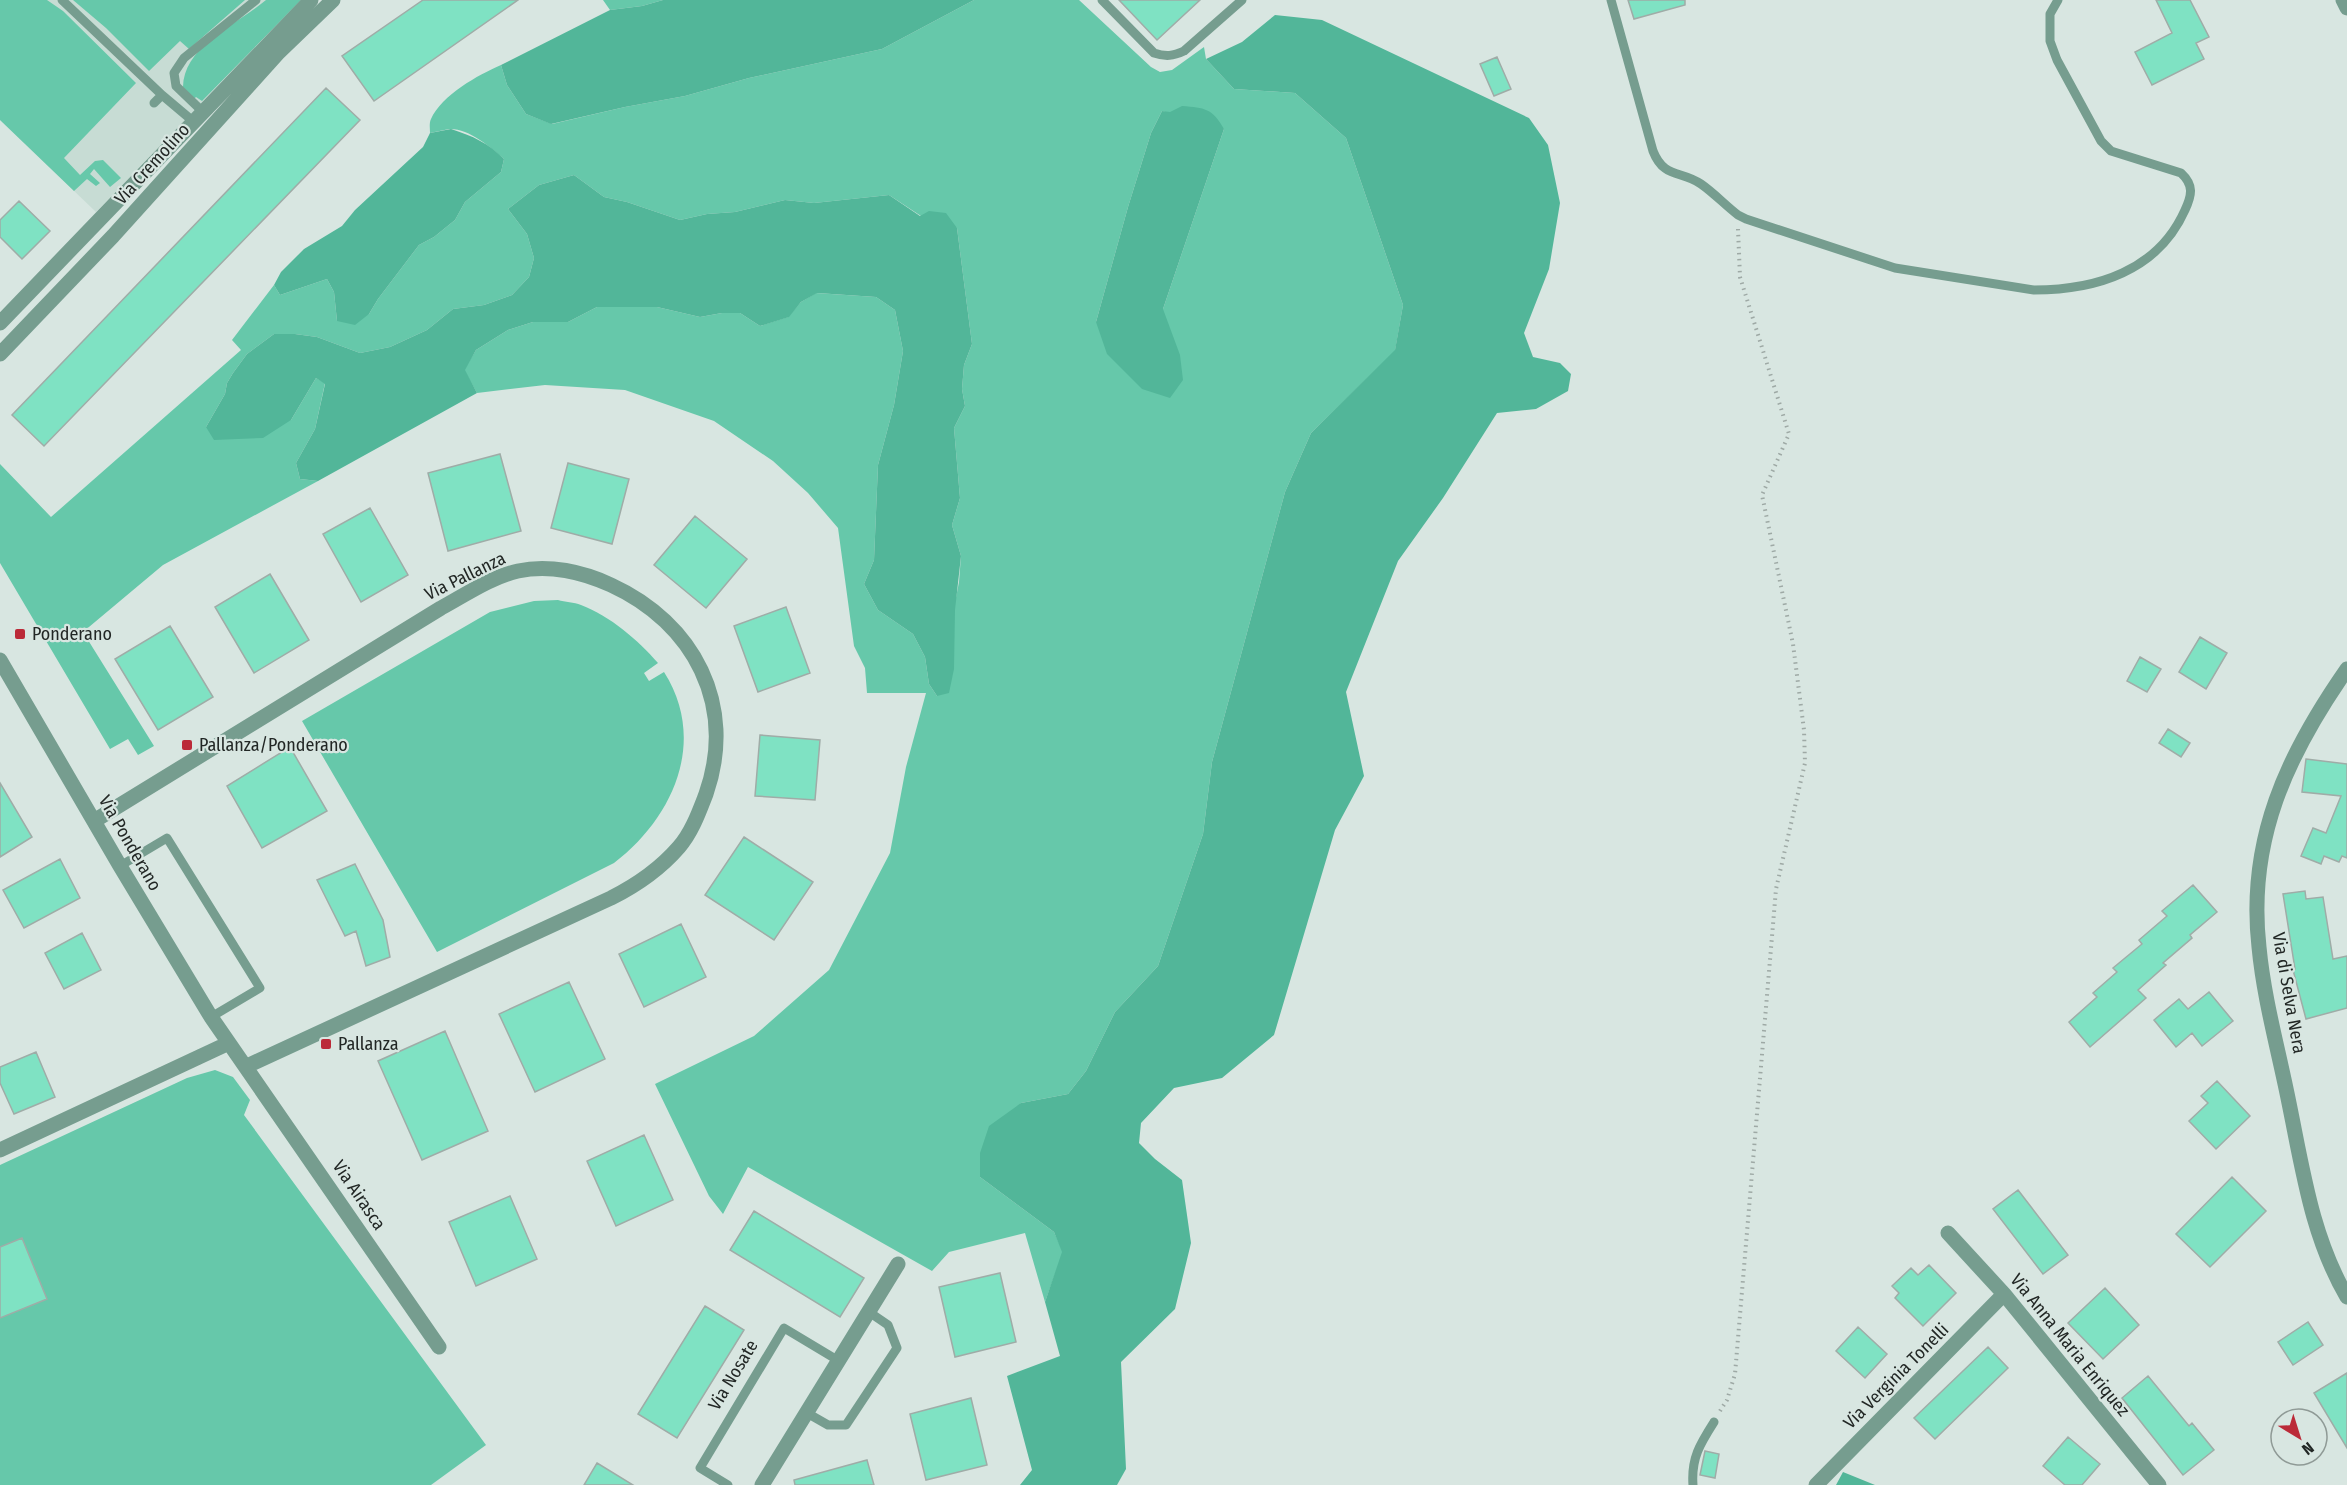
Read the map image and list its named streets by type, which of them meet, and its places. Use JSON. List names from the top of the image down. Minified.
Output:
{"streets":{"street":["Via Cremolino","Via Pallanza","Via Ponderano","Via di Selva Nera","Via Airasca","Via Anna Maria Enriquez","Via Verginia Tonelli"],"lane":["Via Nosate"]},"crossings":[["Via Pallanza","Via Ponderano"],["Via Pallanza","Via Airasca"],["Via Ponderano","Via Airasca"],["Via Anna Maria Enriquez","Via Verginia Tonelli"]],"places":{"transit":["Ponderano","Pallanza/Ponderano","Pallanza"]},"north":"bottom right"}
